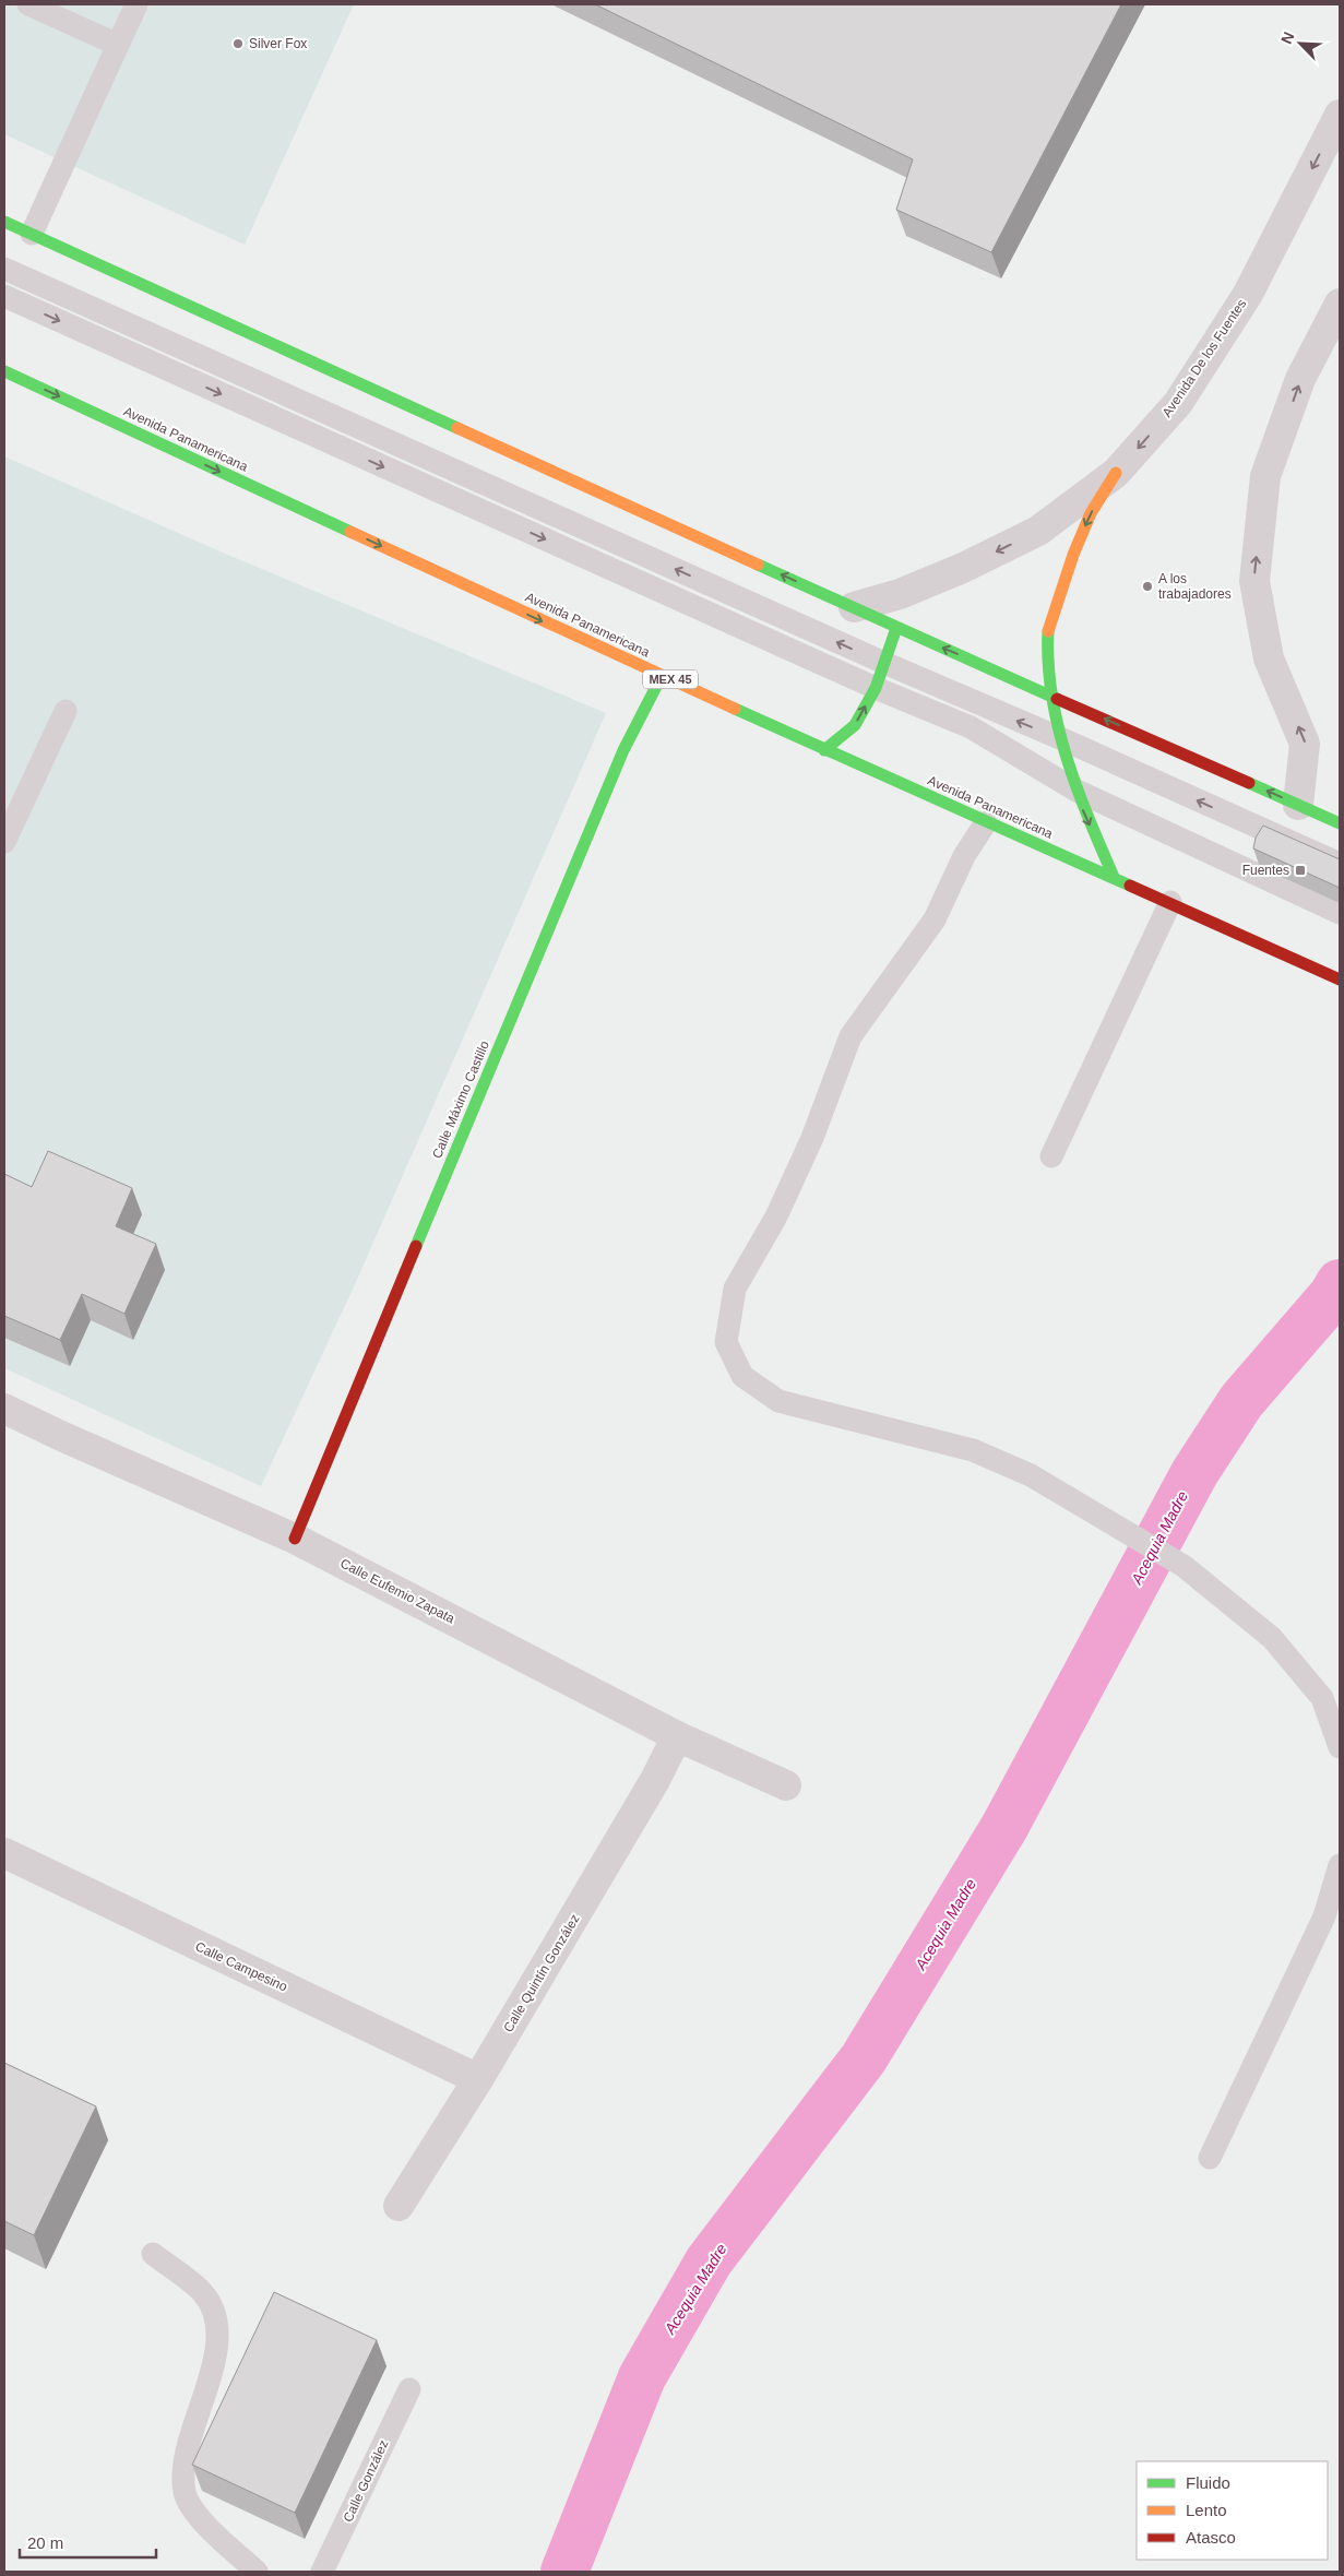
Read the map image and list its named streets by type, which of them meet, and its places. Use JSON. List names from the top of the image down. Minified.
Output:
{"streets":{"main road":["Avenida Panamericana","MEX 45","Calle Máximo Castillo"],"street":["Avenida De los Fuentes","Calle Eufemio Zapata","Calle Campesino","Calle Quintín González"],"lane":["Calle González"]},"crossings":[["Avenida Panamericana","Calle Máximo Castillo"],["Calle Máximo Castillo","Calle Eufemio Zapata"],["Calle Eufemio Zapata","Calle Quintín González"],["Calle Campesino","Calle Quintín González"]],"one_way":["Avenida De los Fuentes","Avenida Panamericana"],"water":["Acequia Madre"],"places":{"other":["Silver Fox","A los trabajadores"],"transit":["Fuentes"]},"legend":["Fluido","Lento","Atasco"],"scale_bar":"20 m","north":"top left"}
